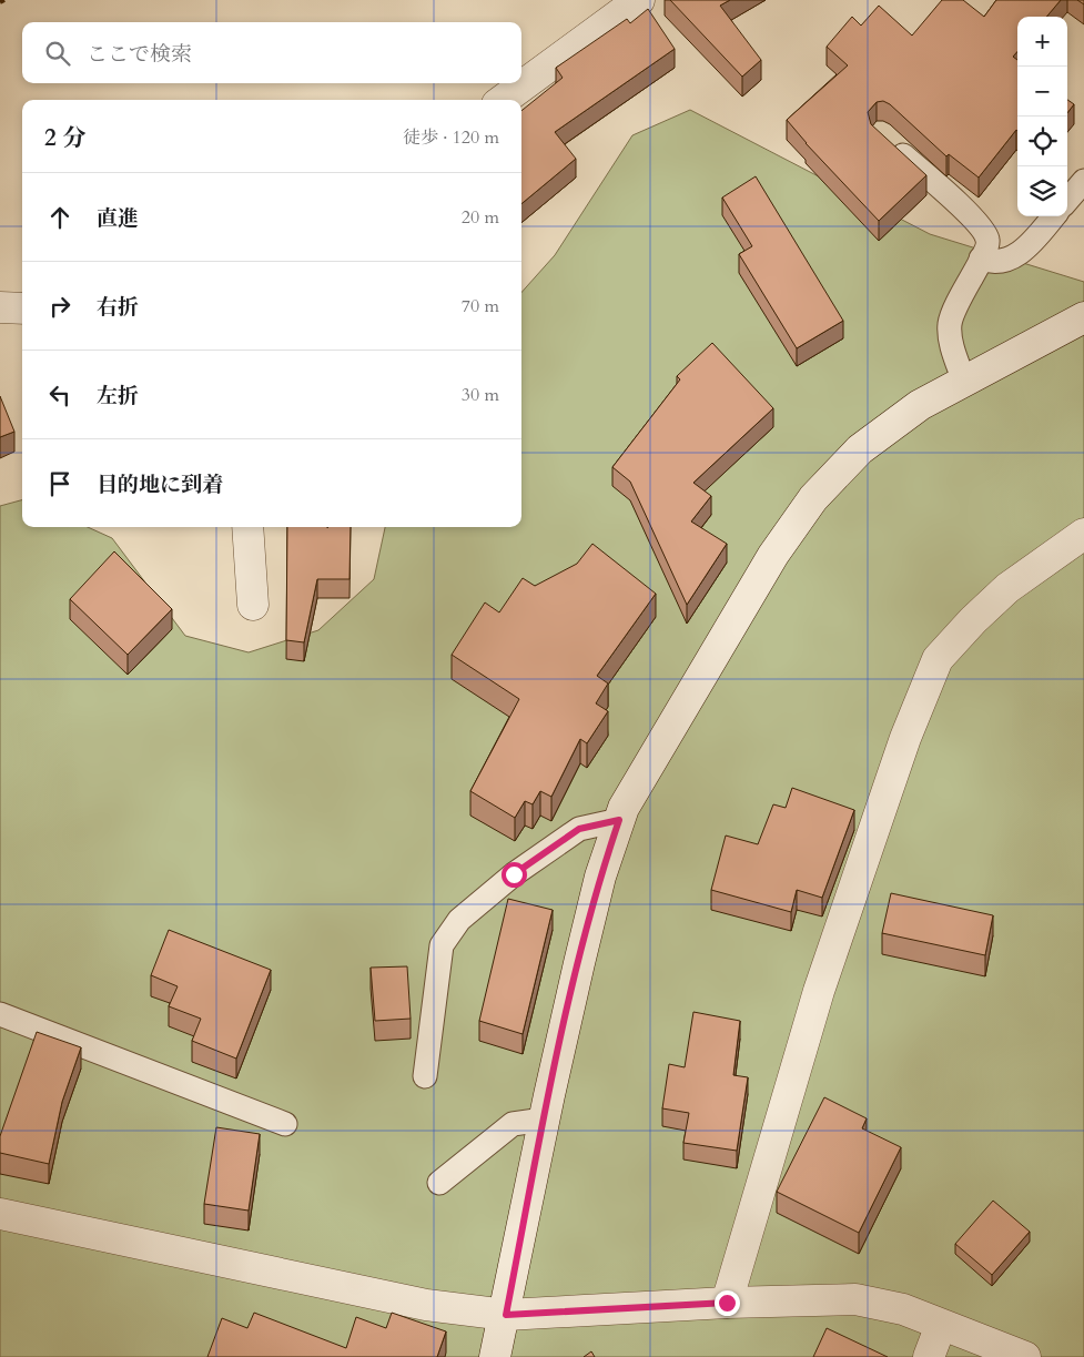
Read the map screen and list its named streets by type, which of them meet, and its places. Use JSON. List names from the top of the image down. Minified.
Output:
{"page":{"map_buttons":["+","−"],"search":"ここで検索","heading":["2 分","徒歩 · 120 m"],"list":[["直進","20 m"],["右折","70 m"],["左折","30 m"],"目的地に到着"]}}
